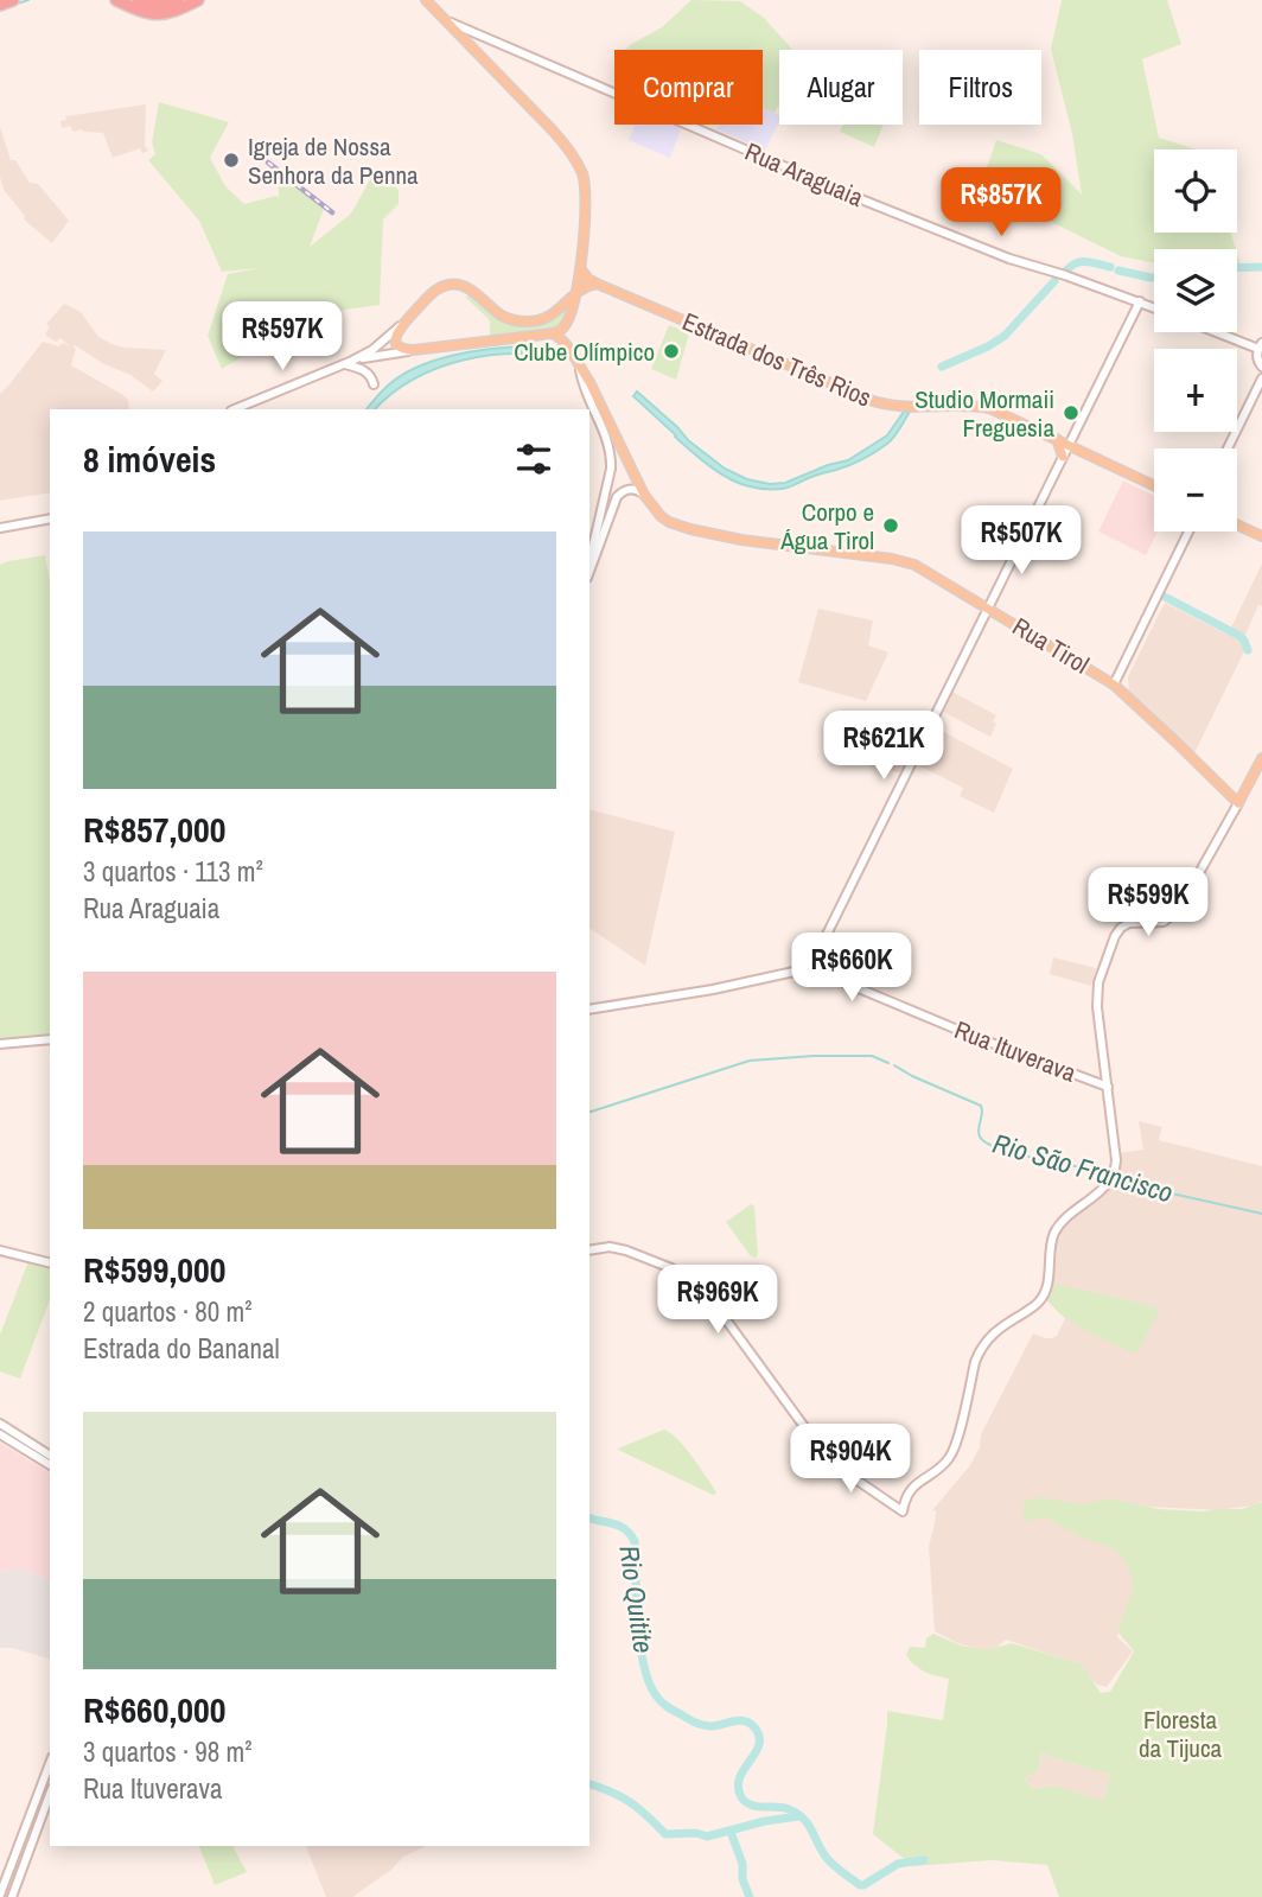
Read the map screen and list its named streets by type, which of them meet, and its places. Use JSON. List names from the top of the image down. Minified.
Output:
{"streets":{"main road":["Estrada dos Três Rios","Rua Tirol"],"street":["Rua Araguaia","Rua Ituverava"]},"water":["Rio São Francisco","Rio Quitite"],"parks":["Floresta da Tijuca"],"places":["Igreja de Nossa Senhora da Penna","Clube Olímpico","Studio Mormaii Freguesia","Corpo e Água Tirol"],"page":{"chip":["Comprar","Alugar","Filtros"],"map_buttons":["+","−"],"price":["R$857K","R$597K","R$507K","R$621K","R$599K","R$660K","R$969K","R$904K"],"heading":"8 imóveis","list":[{"name":"R$857,000","note":"3 quartos · 113 m² · Rua Araguaia"},{"name":"R$599,000","note":"2 quartos · 80 m² · Estrada do Bananal"},{"name":"R$660,000","note":"3 quartos · 98 m² · Rua Ituverava"}]}}
